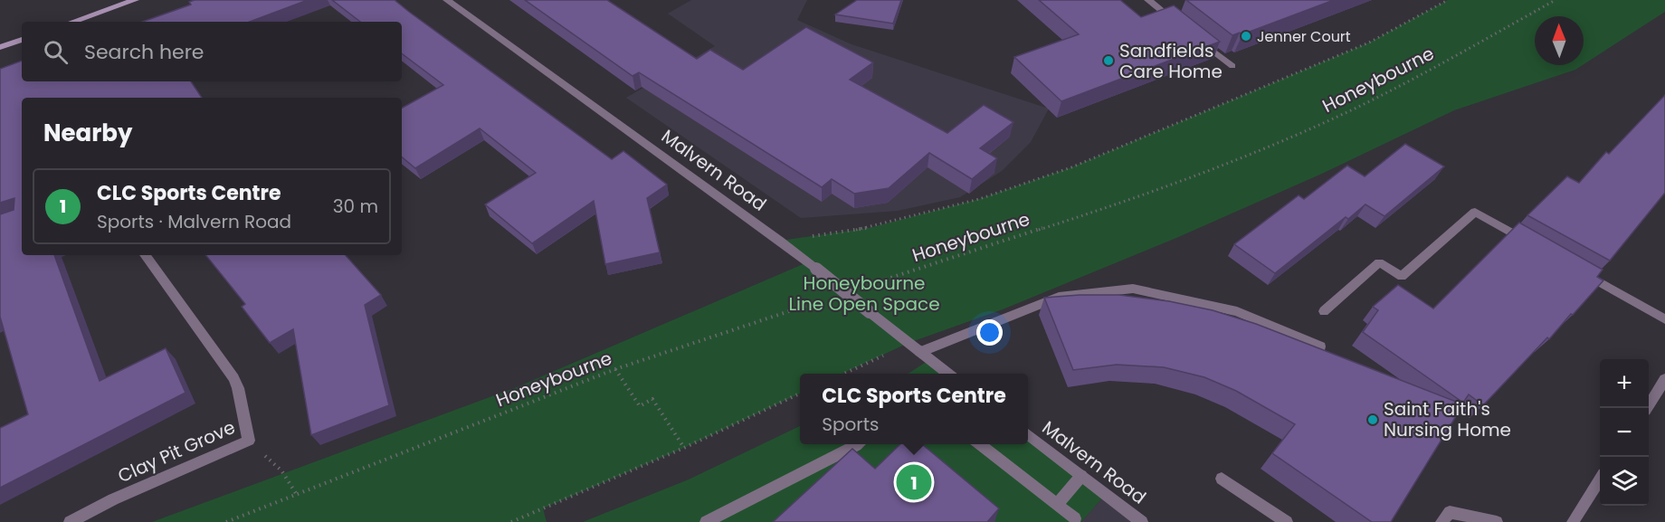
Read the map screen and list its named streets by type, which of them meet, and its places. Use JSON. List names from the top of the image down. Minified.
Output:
{"streets":{"street":["Malvern Road","Clay Pit Grove"],"path":["Honeybourne"]},"parks":["Honeybourne Line Open Space"],"places":["Jenner Court","Sandfields Care Home","Saint Faith's Nursing Home"],"north":"top","page":{"search":"Search here","heading":"Nearby","list":[{"mark":"1","name":"CLC Sports Centre","note":"Sports · Malvern Road","value":"30 m"}],"map_buttons":["+","−"],"popup":["CLC Sports Centre","Sports"],"pins":"1"}}
